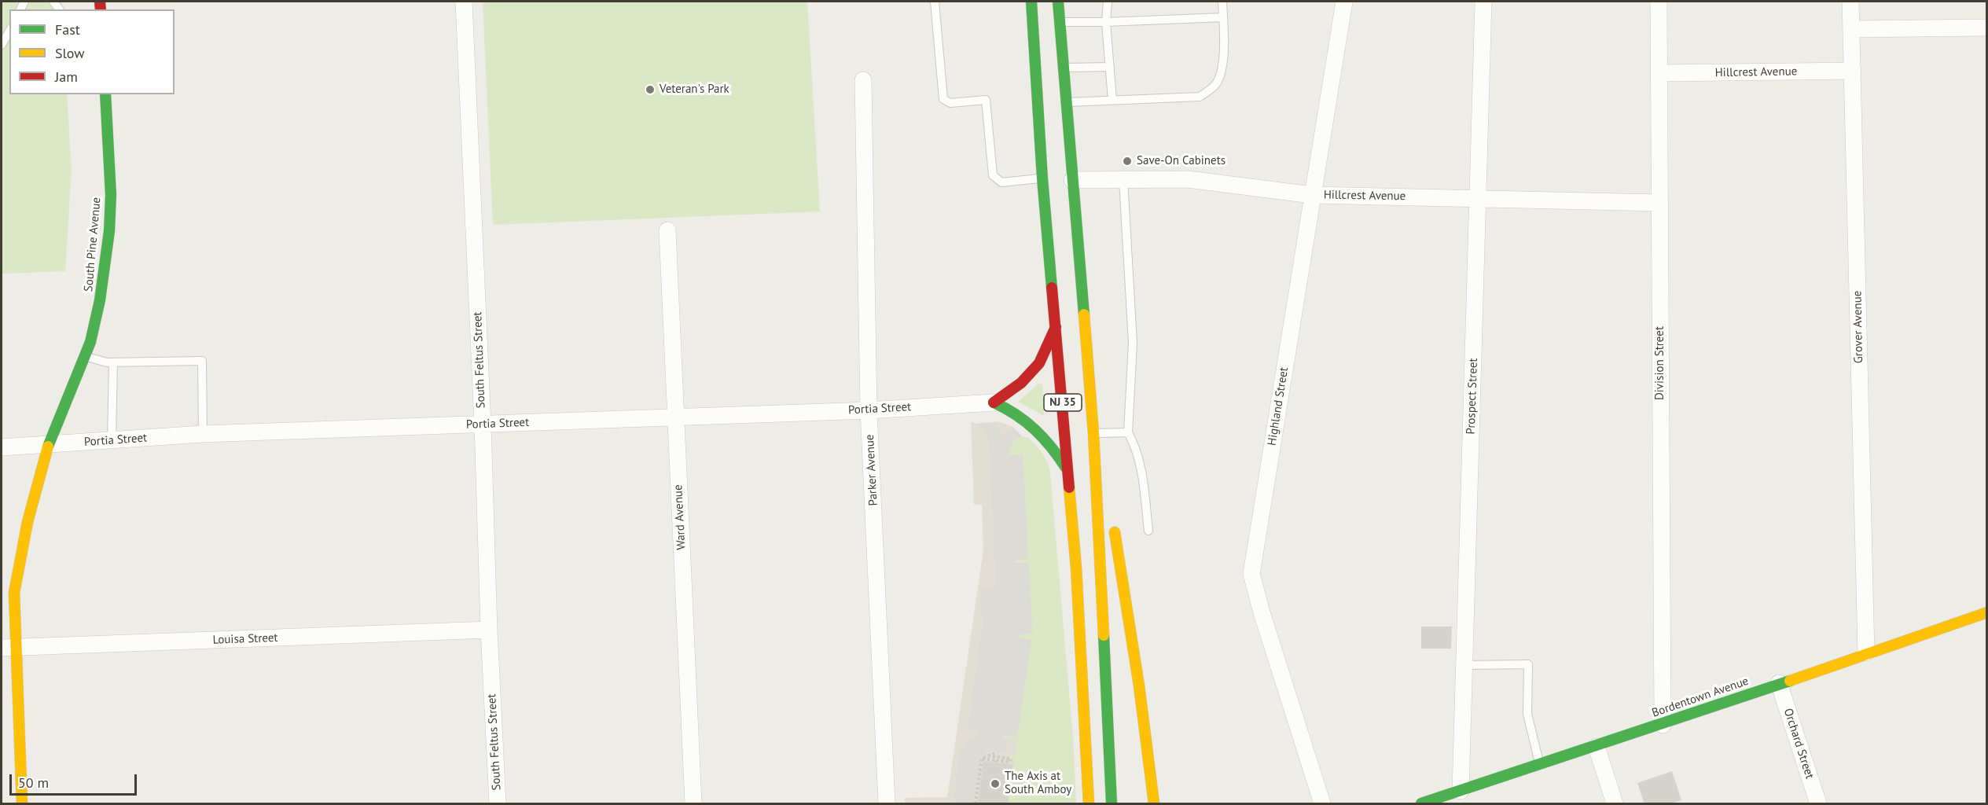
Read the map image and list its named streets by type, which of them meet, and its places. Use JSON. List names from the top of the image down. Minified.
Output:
{"streets":{"main road":["South Pine Avenue","NJ 35","Bordentown Avenue"],"street":["Hillcrest Avenue","Grover Avenue","South Feltus Street","Division Street","Prospect Street","Highland Street","Portia Street","Parker Avenue","Ward Avenue","Louisa Street","Orchard Street"]},"crossings":[["Hillcrest Avenue","Grover Avenue"],["Hillcrest Avenue","Division Street"],["Hillcrest Avenue","Prospect Street"],["Hillcrest Avenue","NJ 35"],["Hillcrest Avenue","Highland Street"],["South Pine Avenue","Portia Street"],["South Pine Avenue","Louisa Street"],["Grover Avenue","Bordentown Avenue"],["South Feltus Street","Portia Street"],["South Feltus Street","Louisa Street"],["Division Street","Bordentown Avenue"],["Prospect Street","Bordentown Avenue"],["Portia Street","Parker Avenue"],["Portia Street","Ward Avenue"],["Bordentown Avenue","Orchard Street"]],"places":["Veteran's Park","Save-On Cabinets","The Axis at South Amboy"],"legend":["Fast","Slow","Jam"],"scale_bar":"50 m"}
